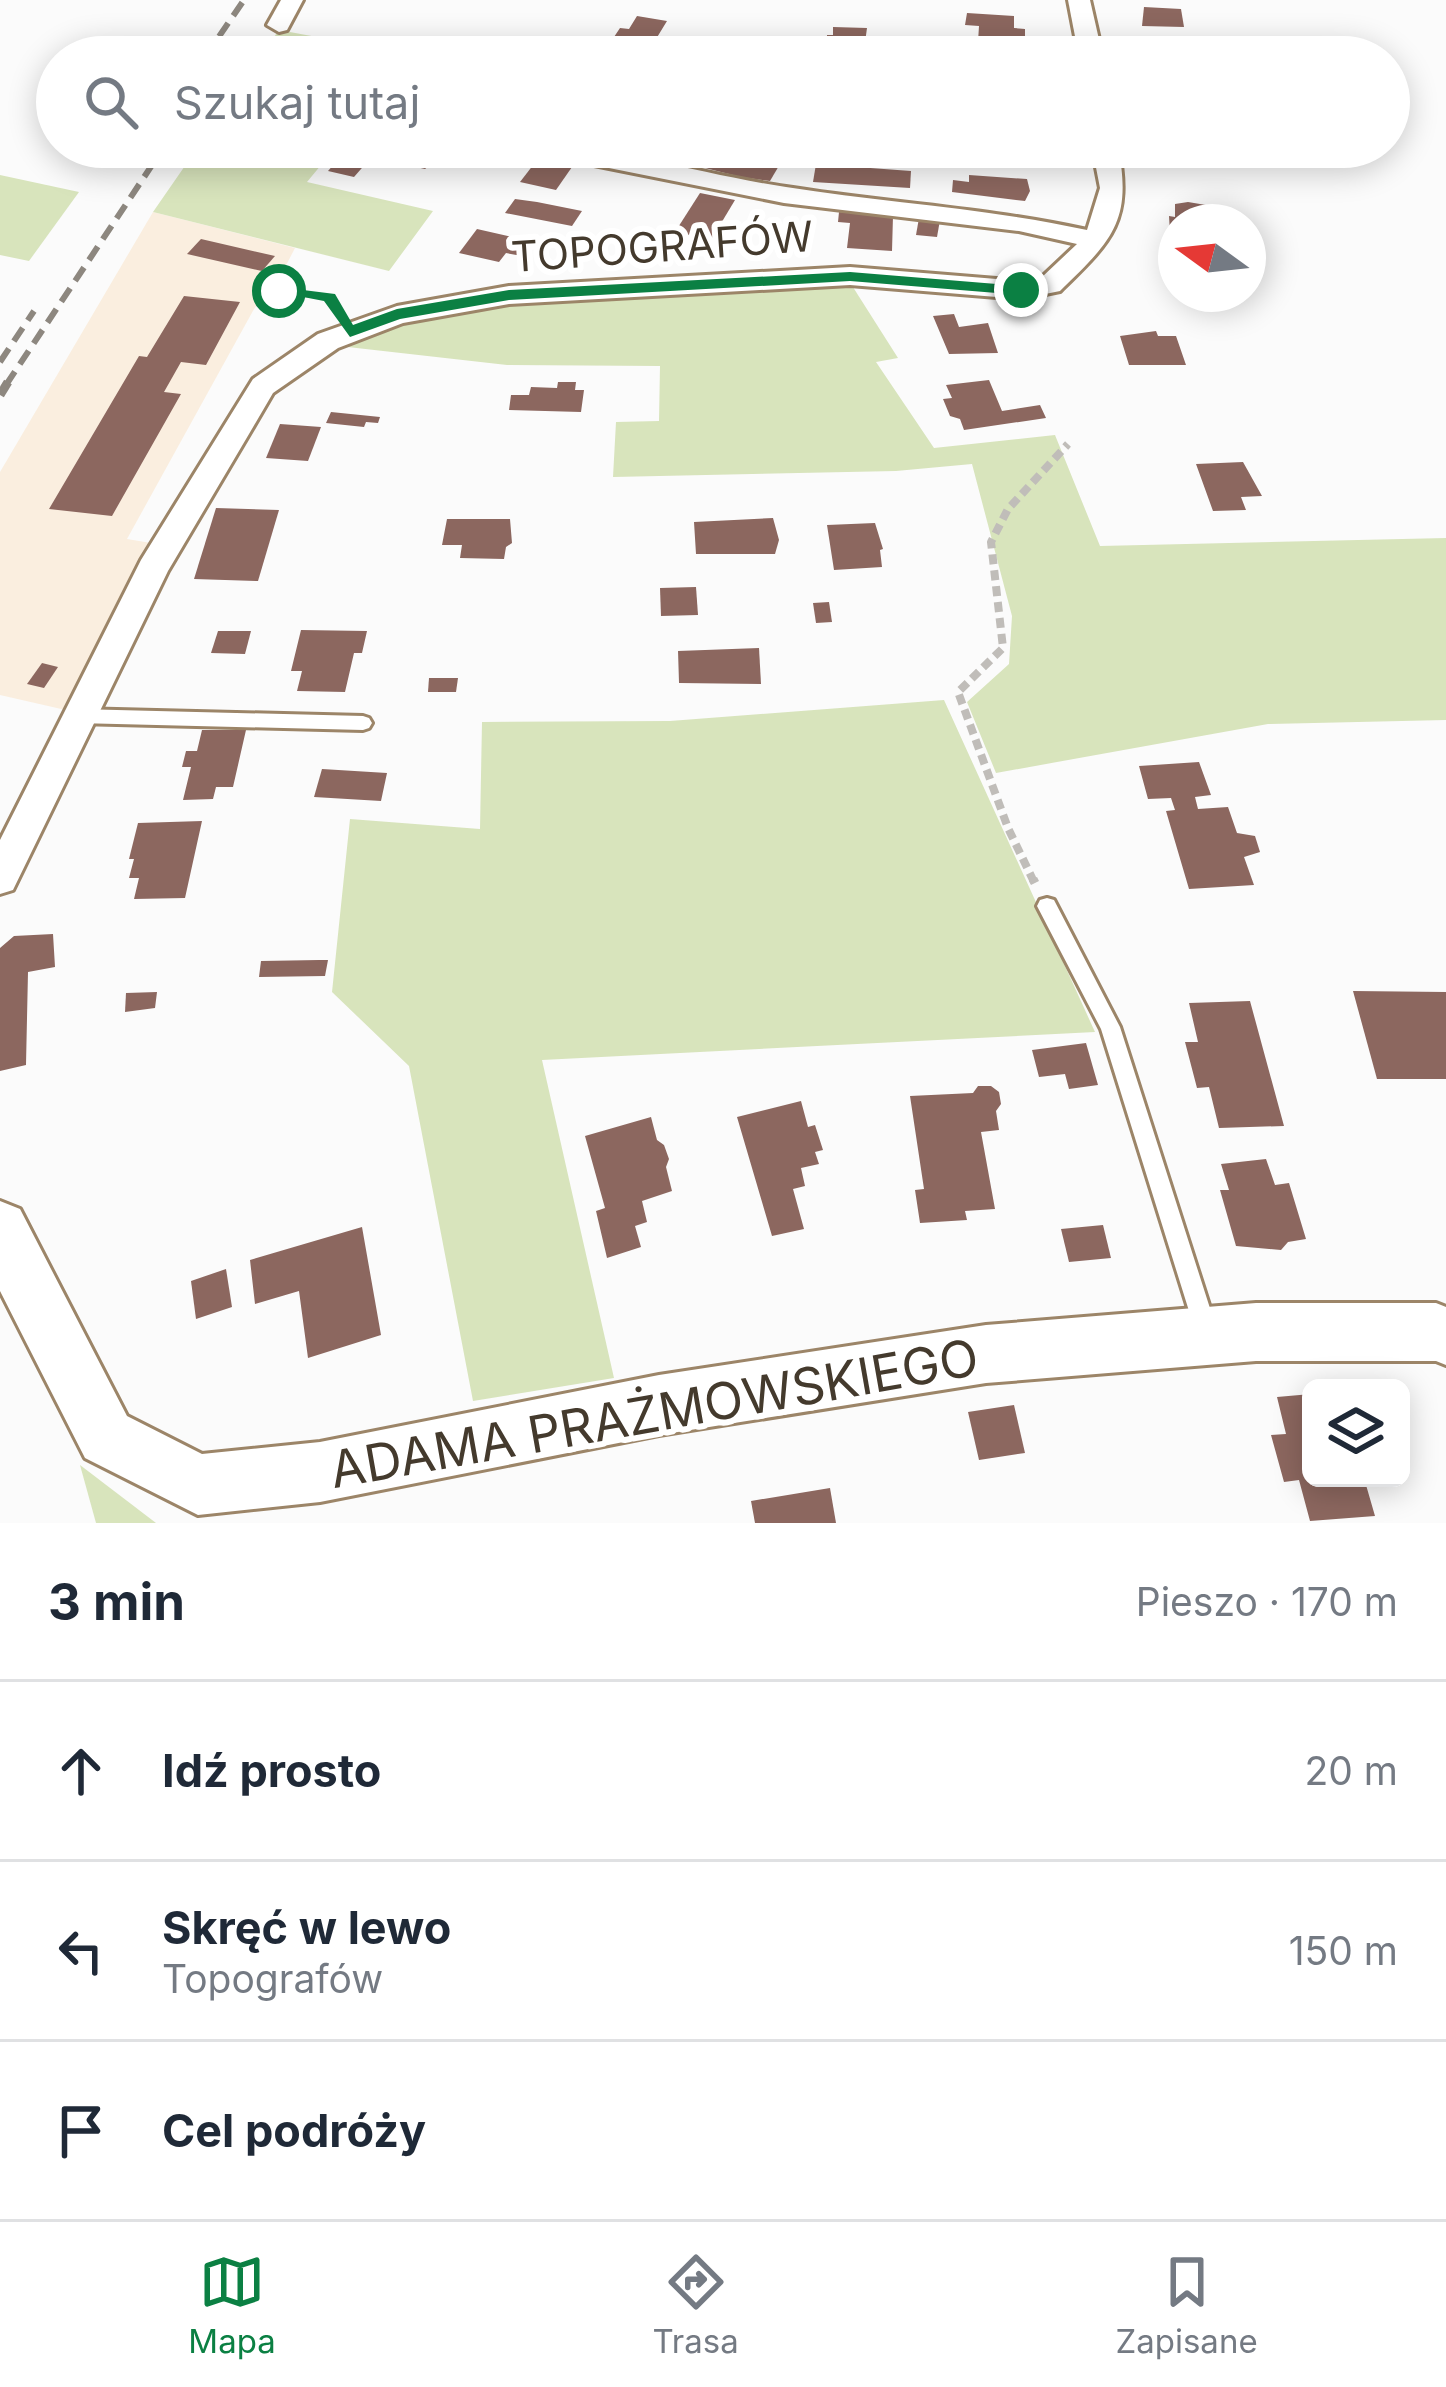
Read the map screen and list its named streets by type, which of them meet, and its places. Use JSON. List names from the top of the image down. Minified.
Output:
{"streets":{"street":["TOPOGRAFÓW","ADAMA PRAŻMOWSKIEGO"]},"north":"left","page":{"search":"Szukaj tutaj","heading":["3 min","Pieszo · 170 m"],"list":[["Idź prosto","20 m"],["Skręć w lewo","Topografów","150 m"],"Cel podróży"],"nav":["Mapa","Trasa","Zapisane"]}}
